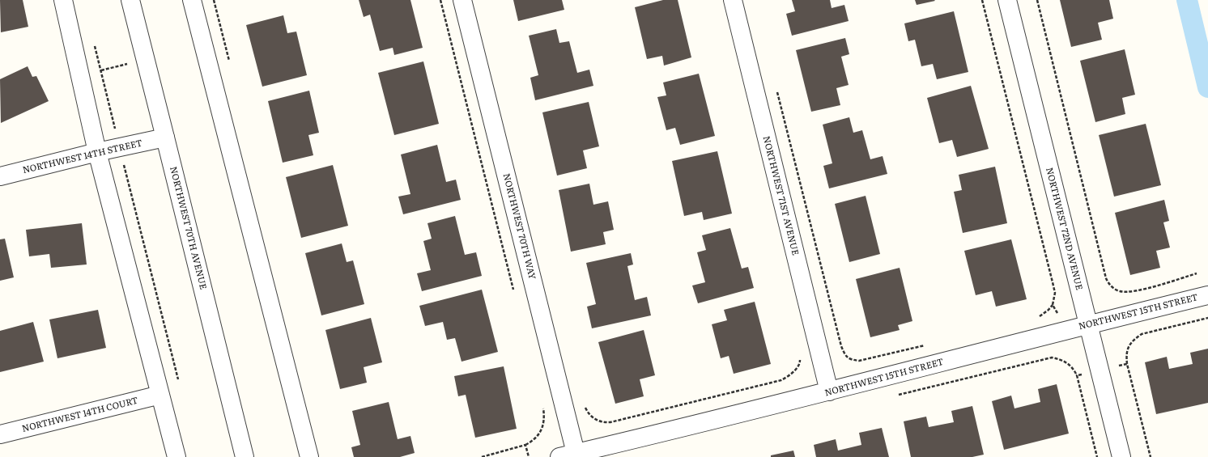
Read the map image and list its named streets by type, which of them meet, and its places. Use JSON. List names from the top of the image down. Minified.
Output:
{"streets":{"street":["NORTHWEST 14TH STREET","NORTHWEST 71ST AVENUE","NORTHWEST 70TH WAY","NORTHWEST 70TH AVENUE","NORTHWEST 72ND AVENUE","NORTHWEST 15TH STREET","NORTHWEST 14TH COURT"]},"crossings":[["NORTHWEST 14TH STREET","NORTHWEST 70TH AVENUE"],["NORTHWEST 71ST AVENUE","NORTHWEST 15TH STREET"],["NORTHWEST 70TH WAY","NORTHWEST 15TH STREET"],["NORTHWEST 72ND AVENUE","NORTHWEST 15TH STREET"]]}
